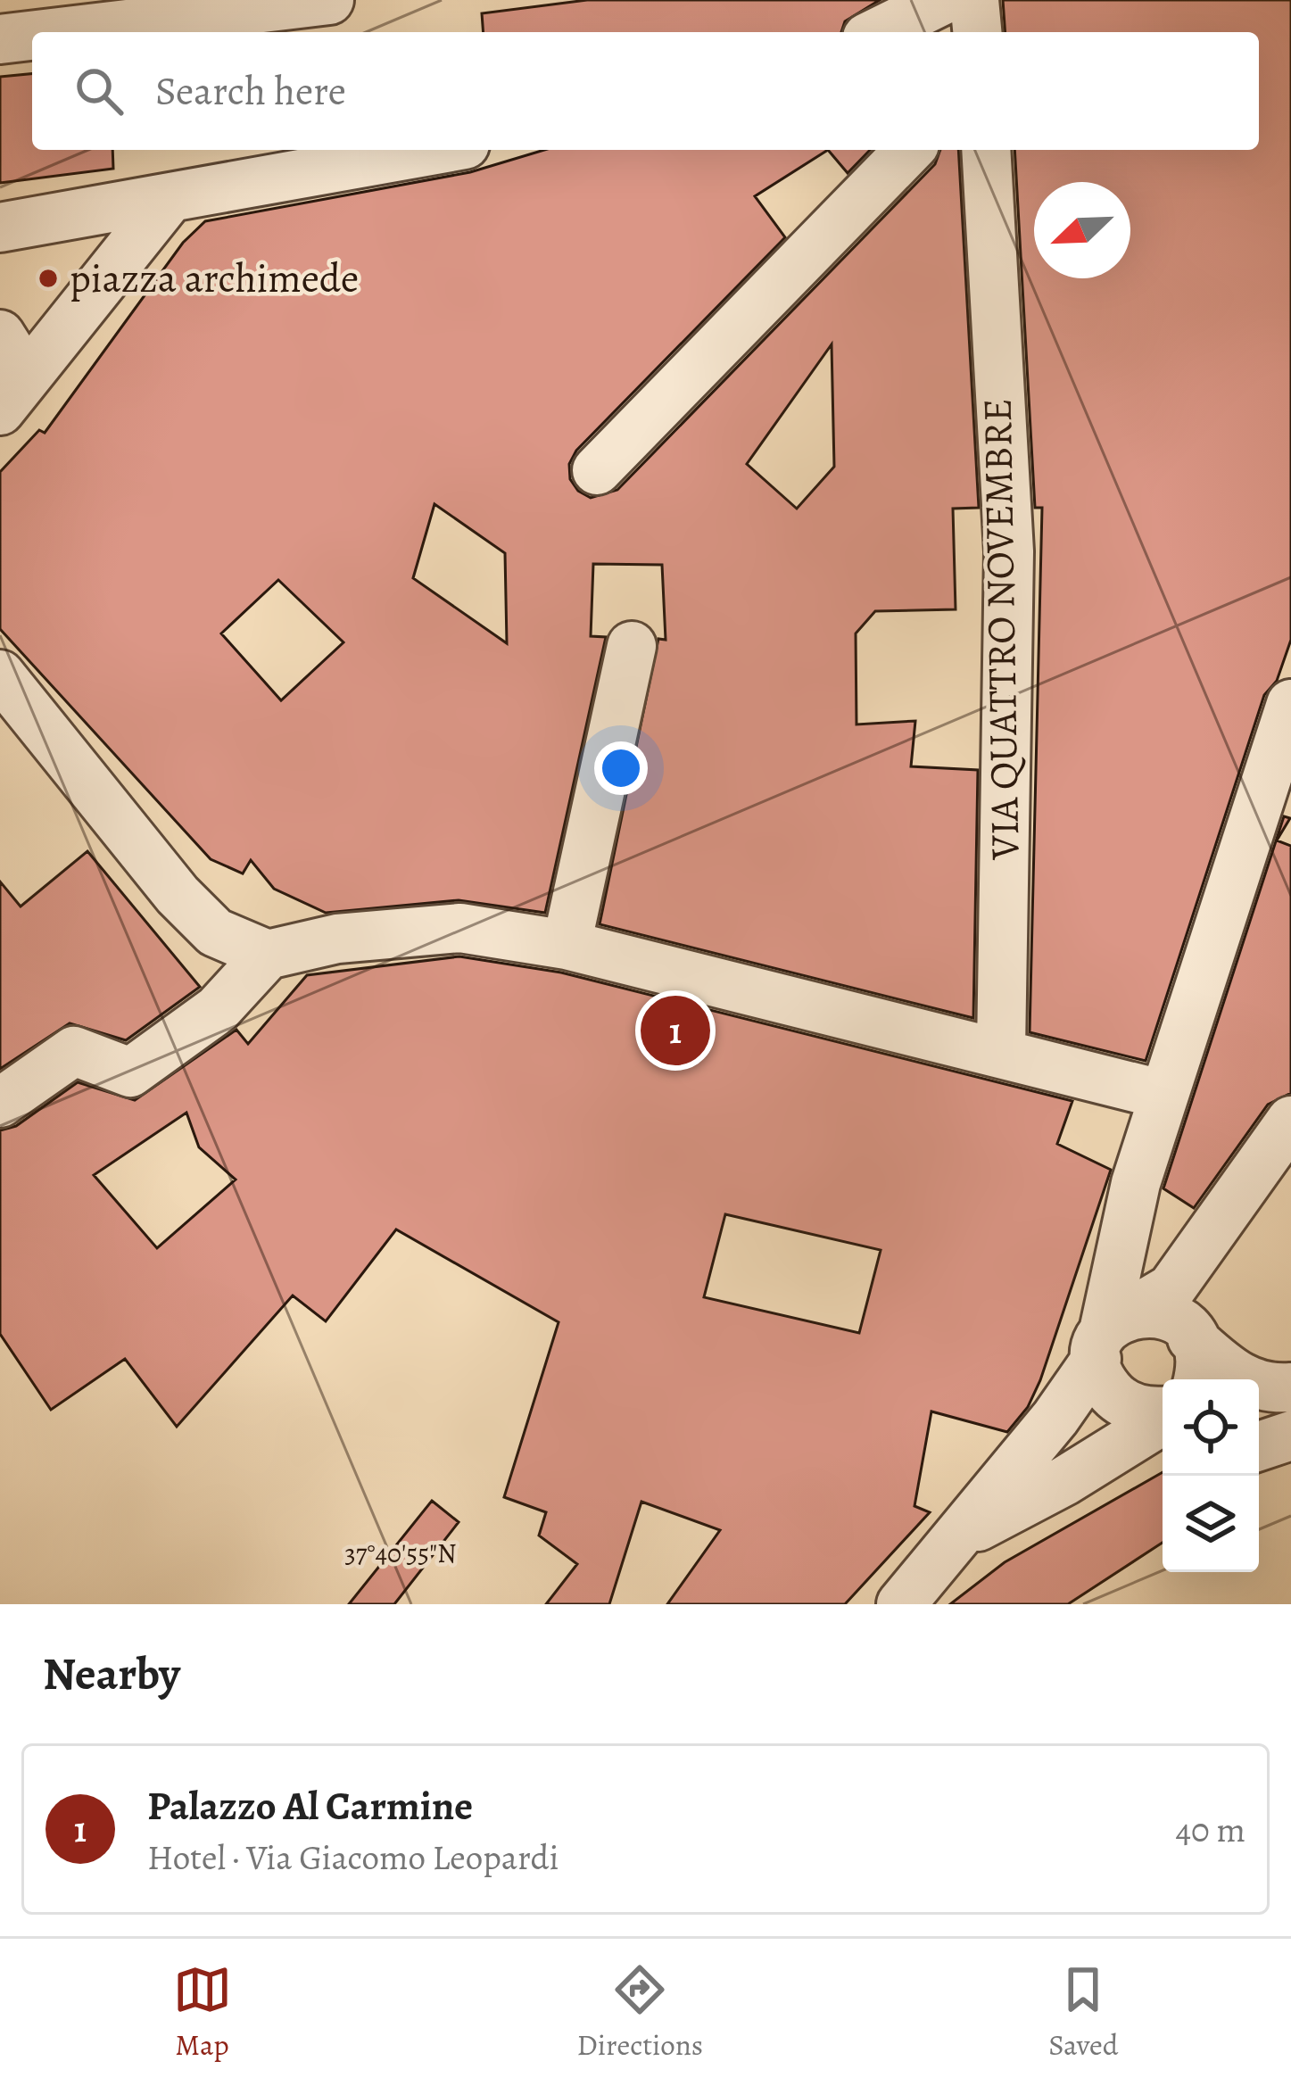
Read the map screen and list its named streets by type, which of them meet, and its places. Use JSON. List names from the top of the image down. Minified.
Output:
{"streets":{"street":["VIA QUATTRO NOVEMBRE"]},"places":["piazza archimede"],"north":"bottom left","page":{"search":"Search here","pins":"1","heading":"Nearby","list":[{"mark":"1","name":"Palazzo Al Carmine","note":"Hotel · Via Giacomo Leopardi","value":"40 m"}],"nav":["Map","Directions","Saved"]},"coordinates":["37°40'55\"N"]}
